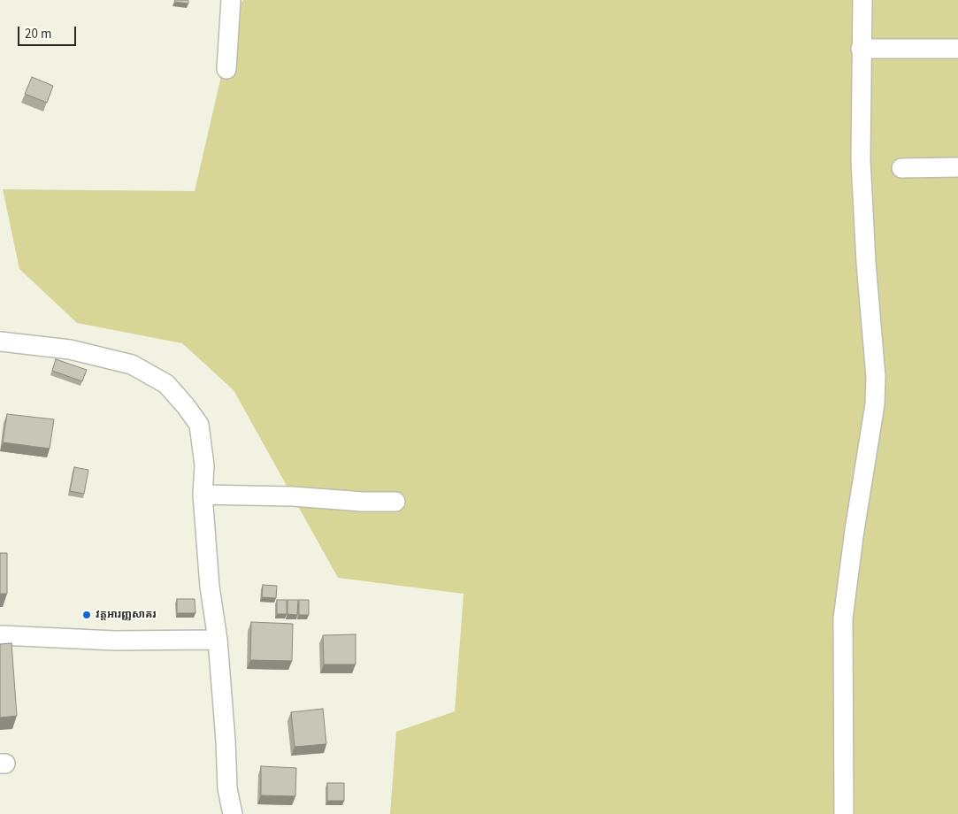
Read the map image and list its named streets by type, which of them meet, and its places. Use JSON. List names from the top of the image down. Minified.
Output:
{"places":["វត្តអារញ្ញសាគរ"],"scale_bar":"20 m"}
